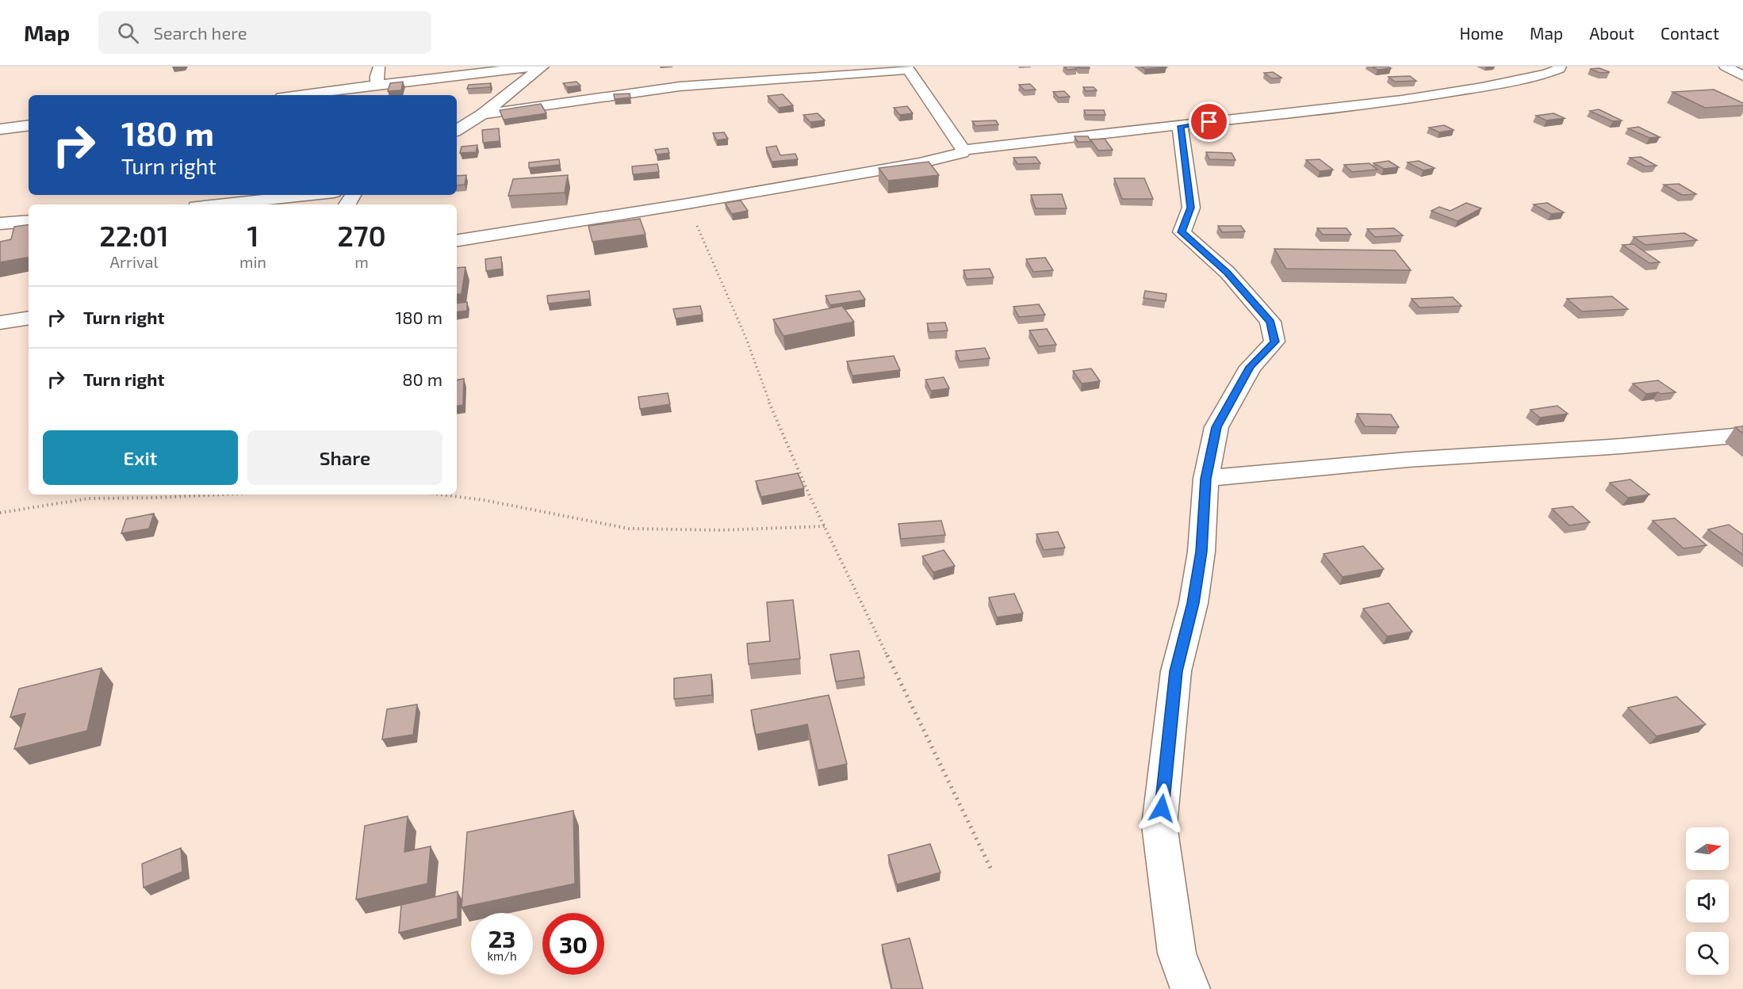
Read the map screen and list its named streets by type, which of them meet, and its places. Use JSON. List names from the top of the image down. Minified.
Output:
{"north":"right","page":{"header":"Map","search":"Search here","nav":["Home","Map","About","Contact"],"turn":["180 m","Turn right"],"eta":["22:01","Arrival","1","min","270","m"],"list":[{"name":"Turn right","value":"180 m"},{"name":"Turn right","value":"80 m"}],"buttons":["Exit","Share"],"speed":"23 km/h","limit":"30"}}
